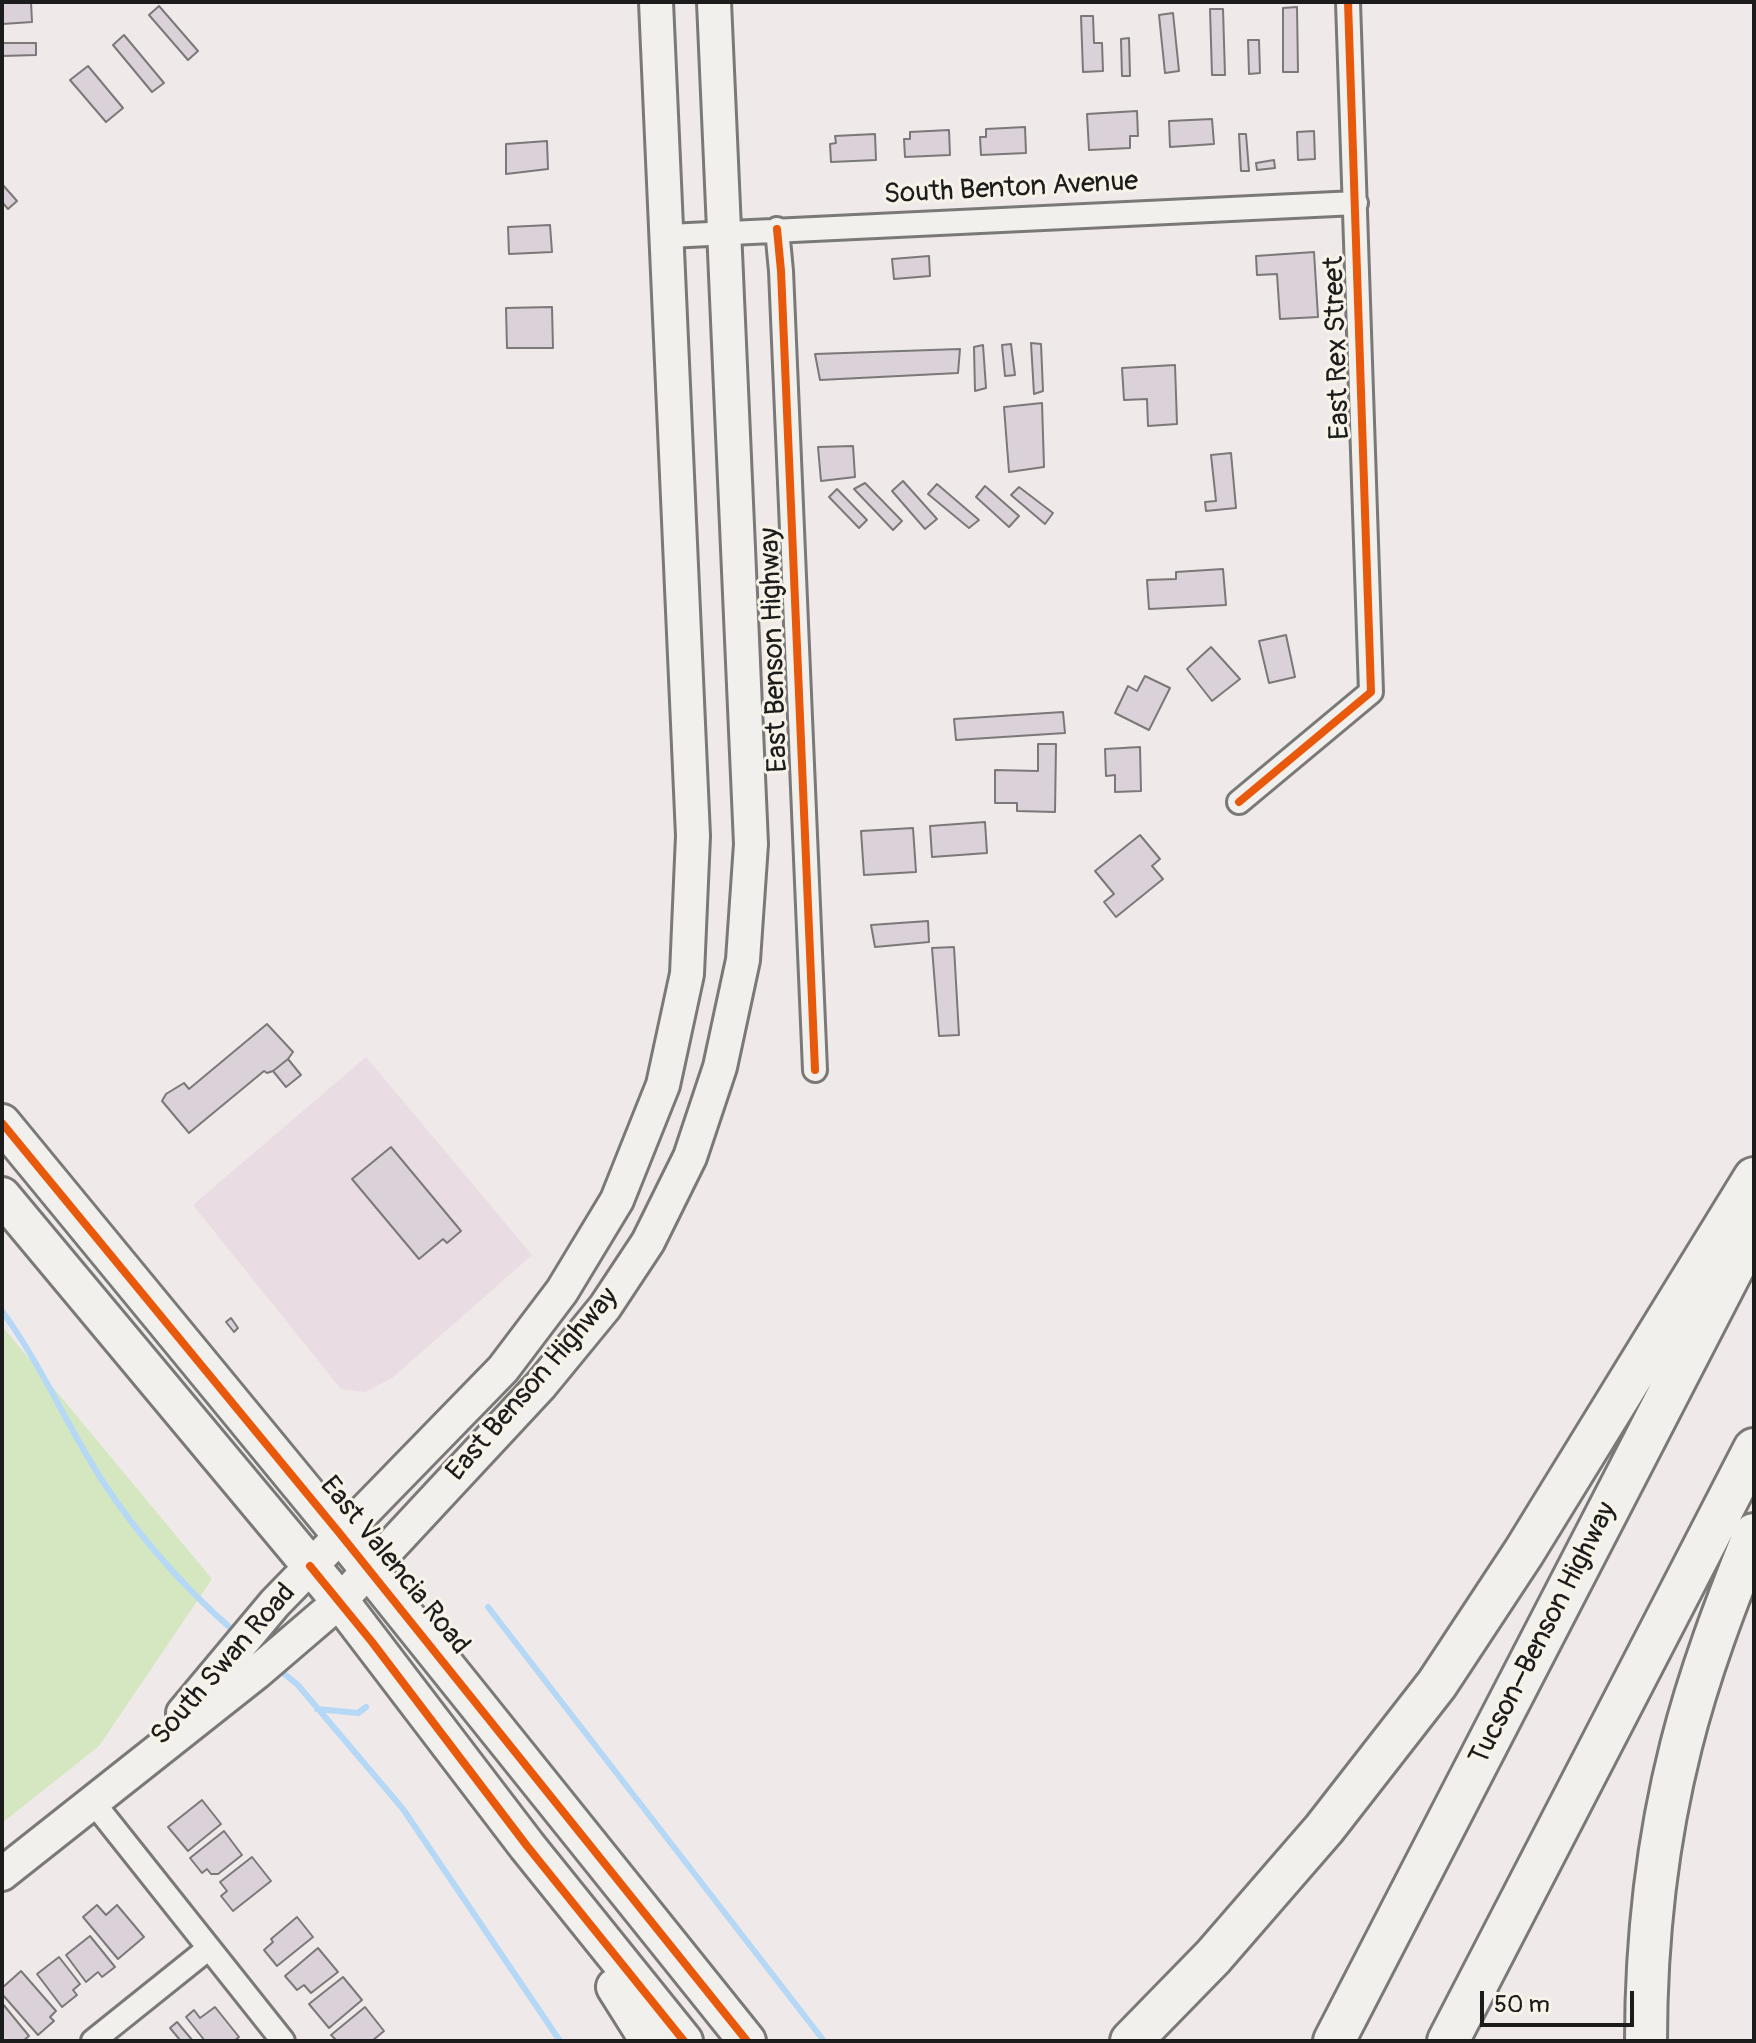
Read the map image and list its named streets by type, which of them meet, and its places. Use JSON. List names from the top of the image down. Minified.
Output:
{"streets":{"highway":["Tucson–Benson Highway"],"main road":["East Benson Highway","East Valencia Road","South Swan Road"],"street":["South Benton Avenue","East Rex Street"]},"crossings":[["South Benton Avenue","East Rex Street"],["South Benton Avenue","East Benson Highway"],["East Benson Highway","East Valencia Road"],["East Benson Highway","South Swan Road"]],"scale_bar":"50 m"}
